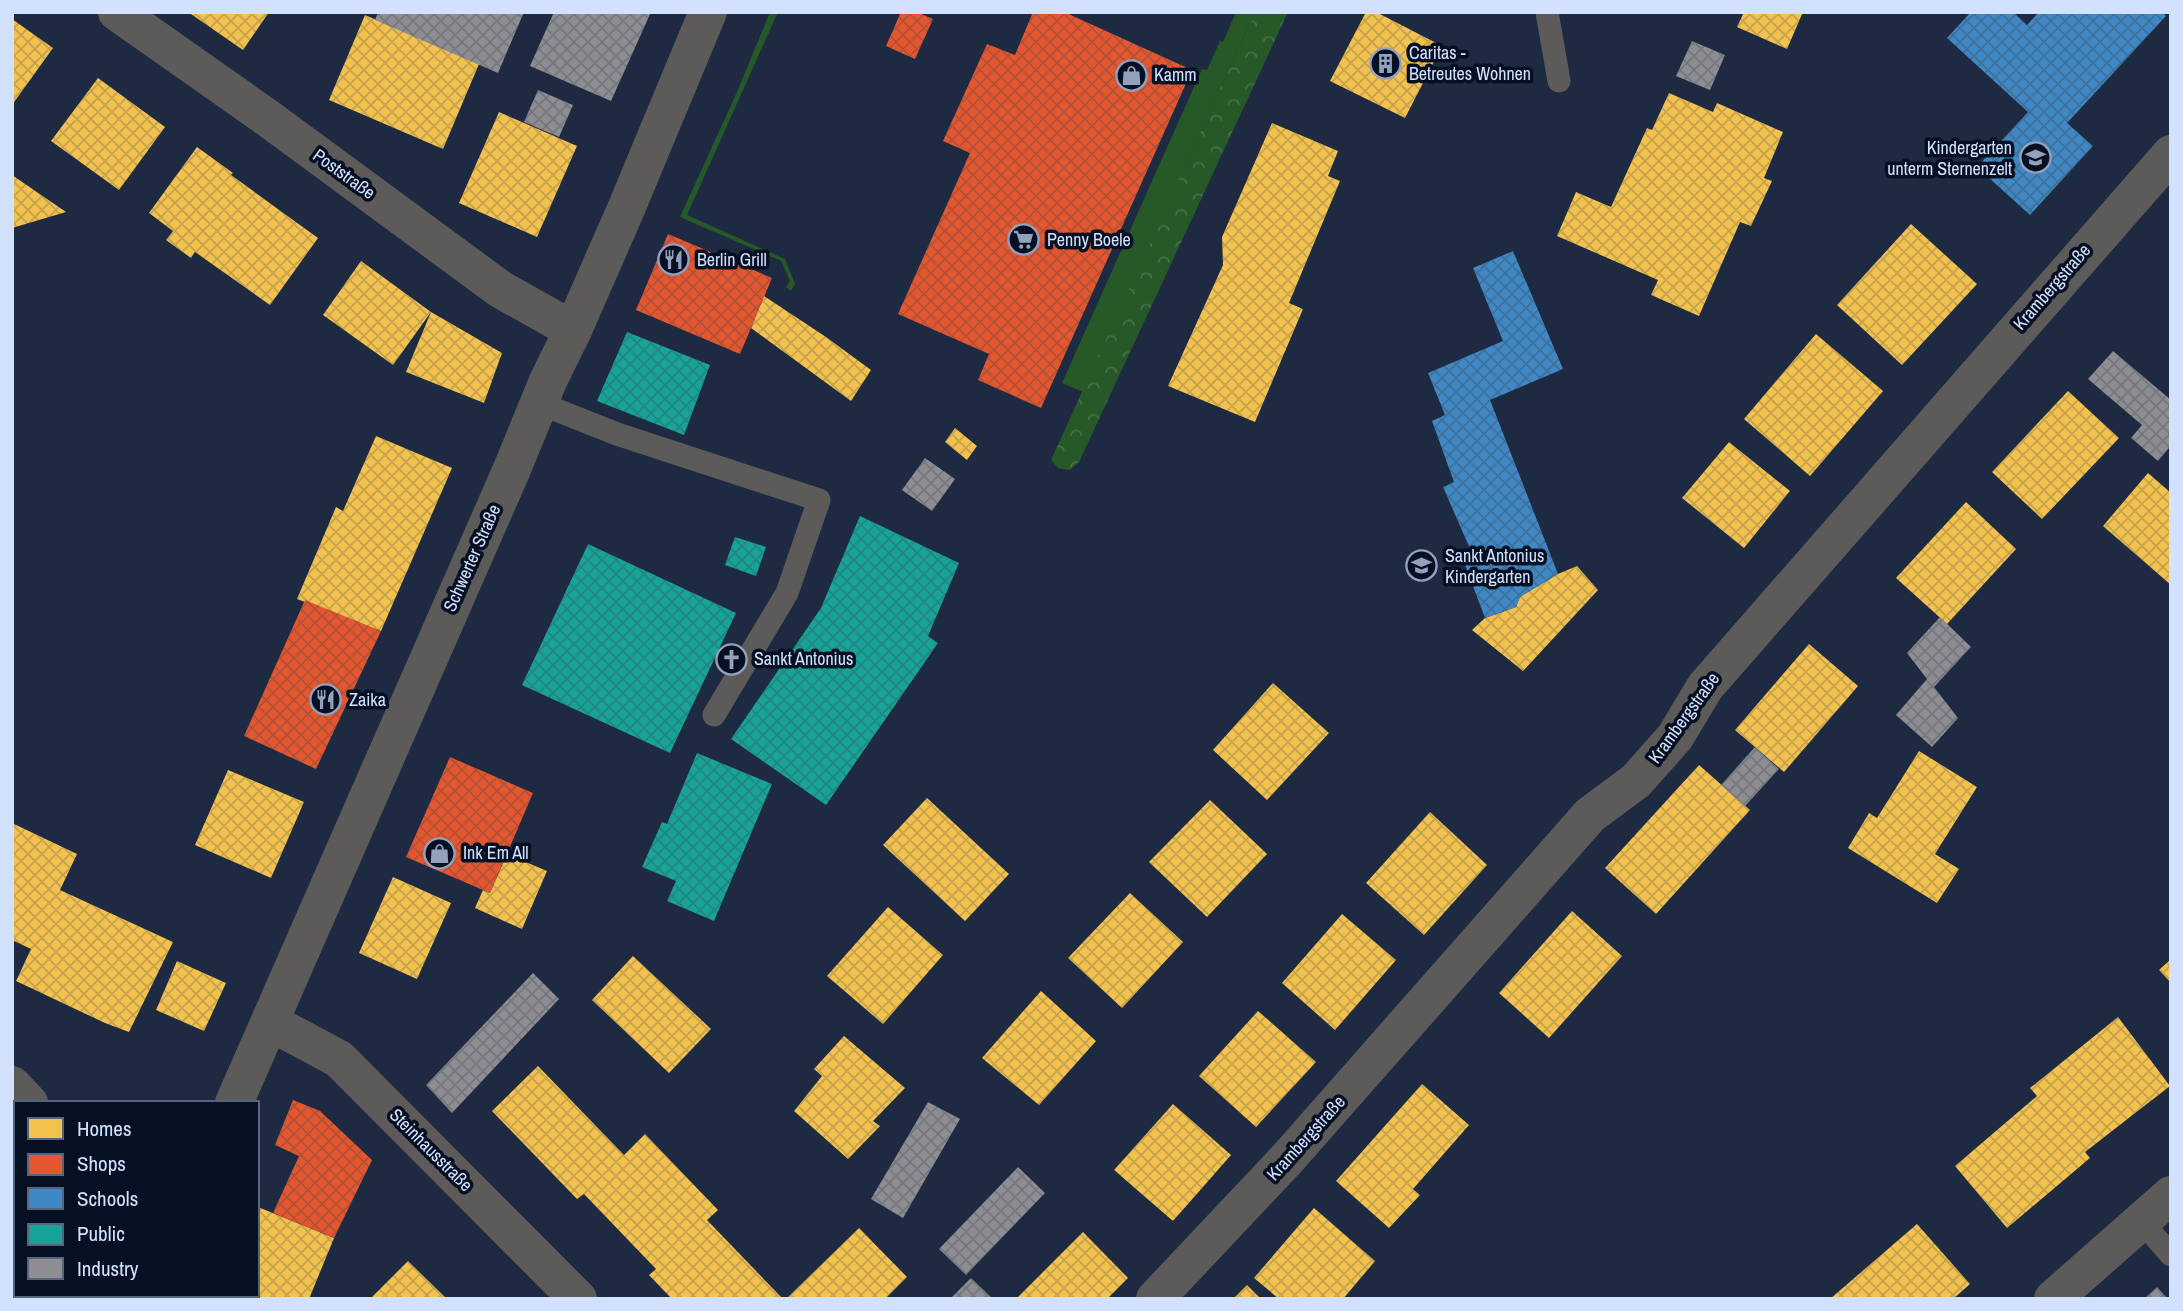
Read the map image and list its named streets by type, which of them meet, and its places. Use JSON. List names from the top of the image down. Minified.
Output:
{"streets":{"street":["Poststraße","Krambergstraße","Schwerter Straße","Steinhausstraße"]},"crossings":[["Poststraße","Schwerter Straße"],["Schwerter Straße","Steinhausstraße"]],"places":{"building":["Caritas - Betreutes Wohnen"],"shop":["Kamm","Ink Em All"],"school or university":["Kindergarten unterm Sternenzelt","Sankt Antonius Kindergarten"],"supermarket":["Penny Boele"],"restaurant":["Berlin Grill","Zaika"],"church":["Sankt Antonius"]},"legend":["Homes","Shops","Schools","Public","Industry"]}
